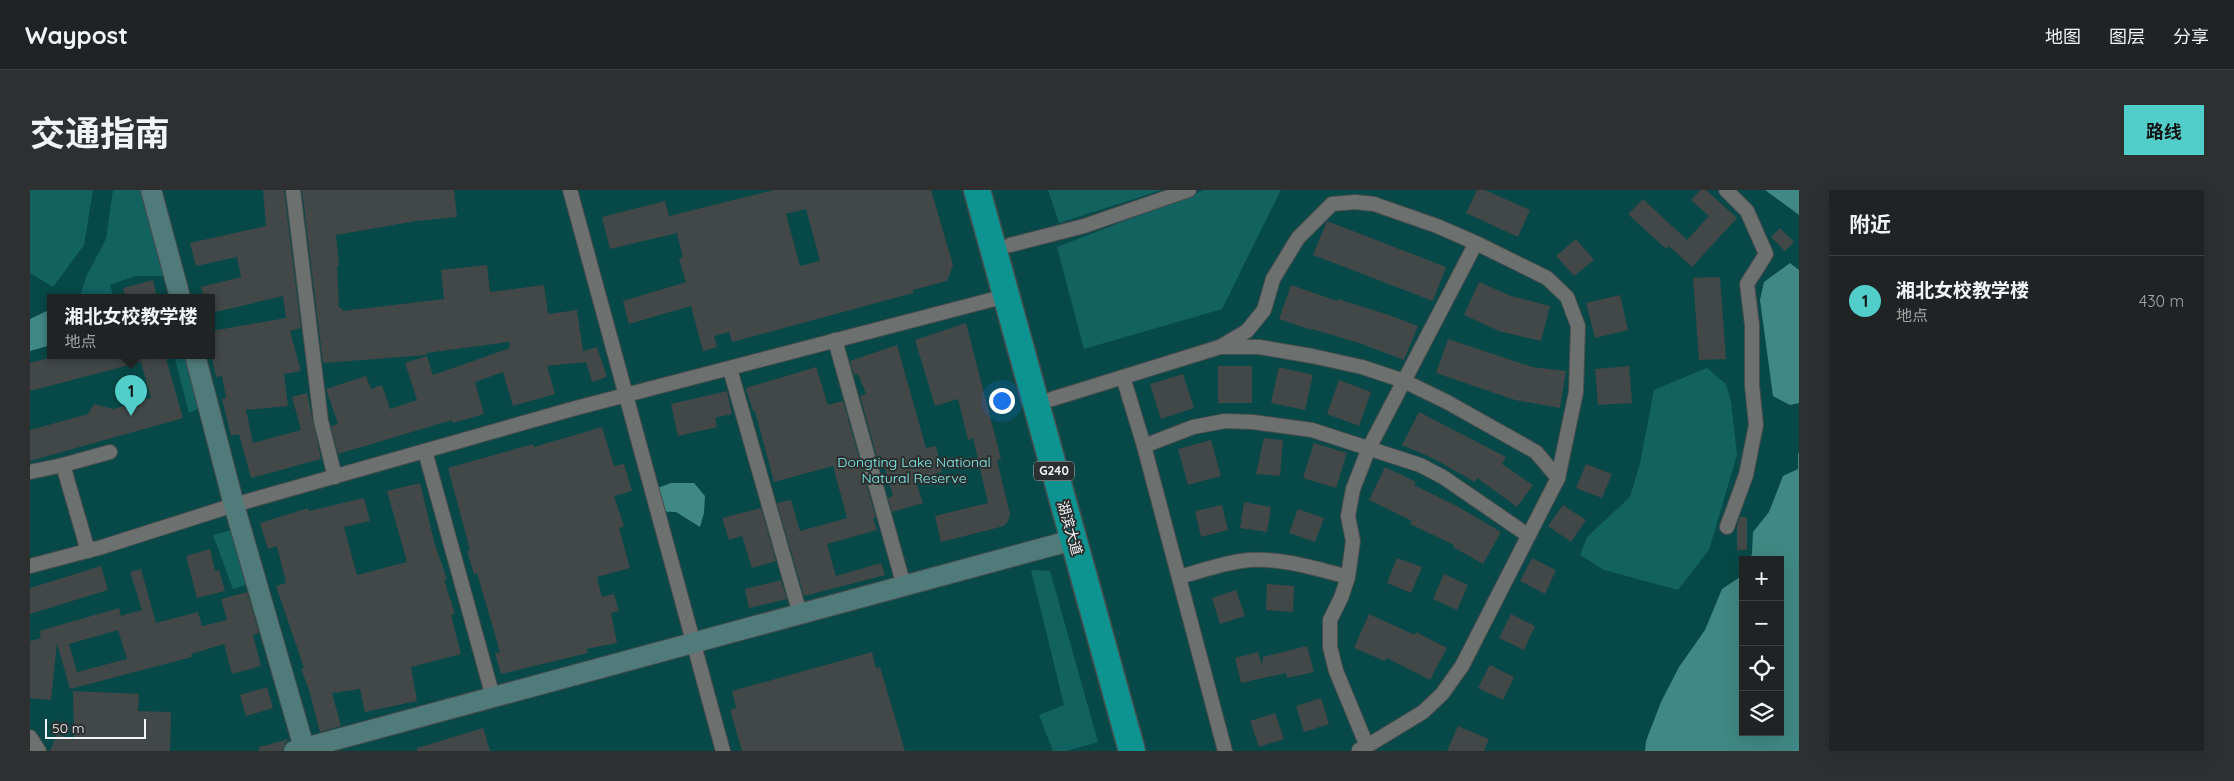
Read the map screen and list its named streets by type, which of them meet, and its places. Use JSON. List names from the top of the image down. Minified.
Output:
{"streets":{"highway":["G240","湖滨大道"]},"parks":["Dongting Lake National Natural Reserve"],"scale_bar":"50 m","page":{"header":"Waypost","nav":["地图","图层","分享"],"title":"交通指南","buttons":"路线","heading":"附近","list":[{"mark":"1","name":"湘北女校教学楼","note":"地点","value":"430 m"}],"popup":["湘北女校教学楼","地点"],"pins":"1","map_buttons":["+","−"],"scale":"50 m"}}
